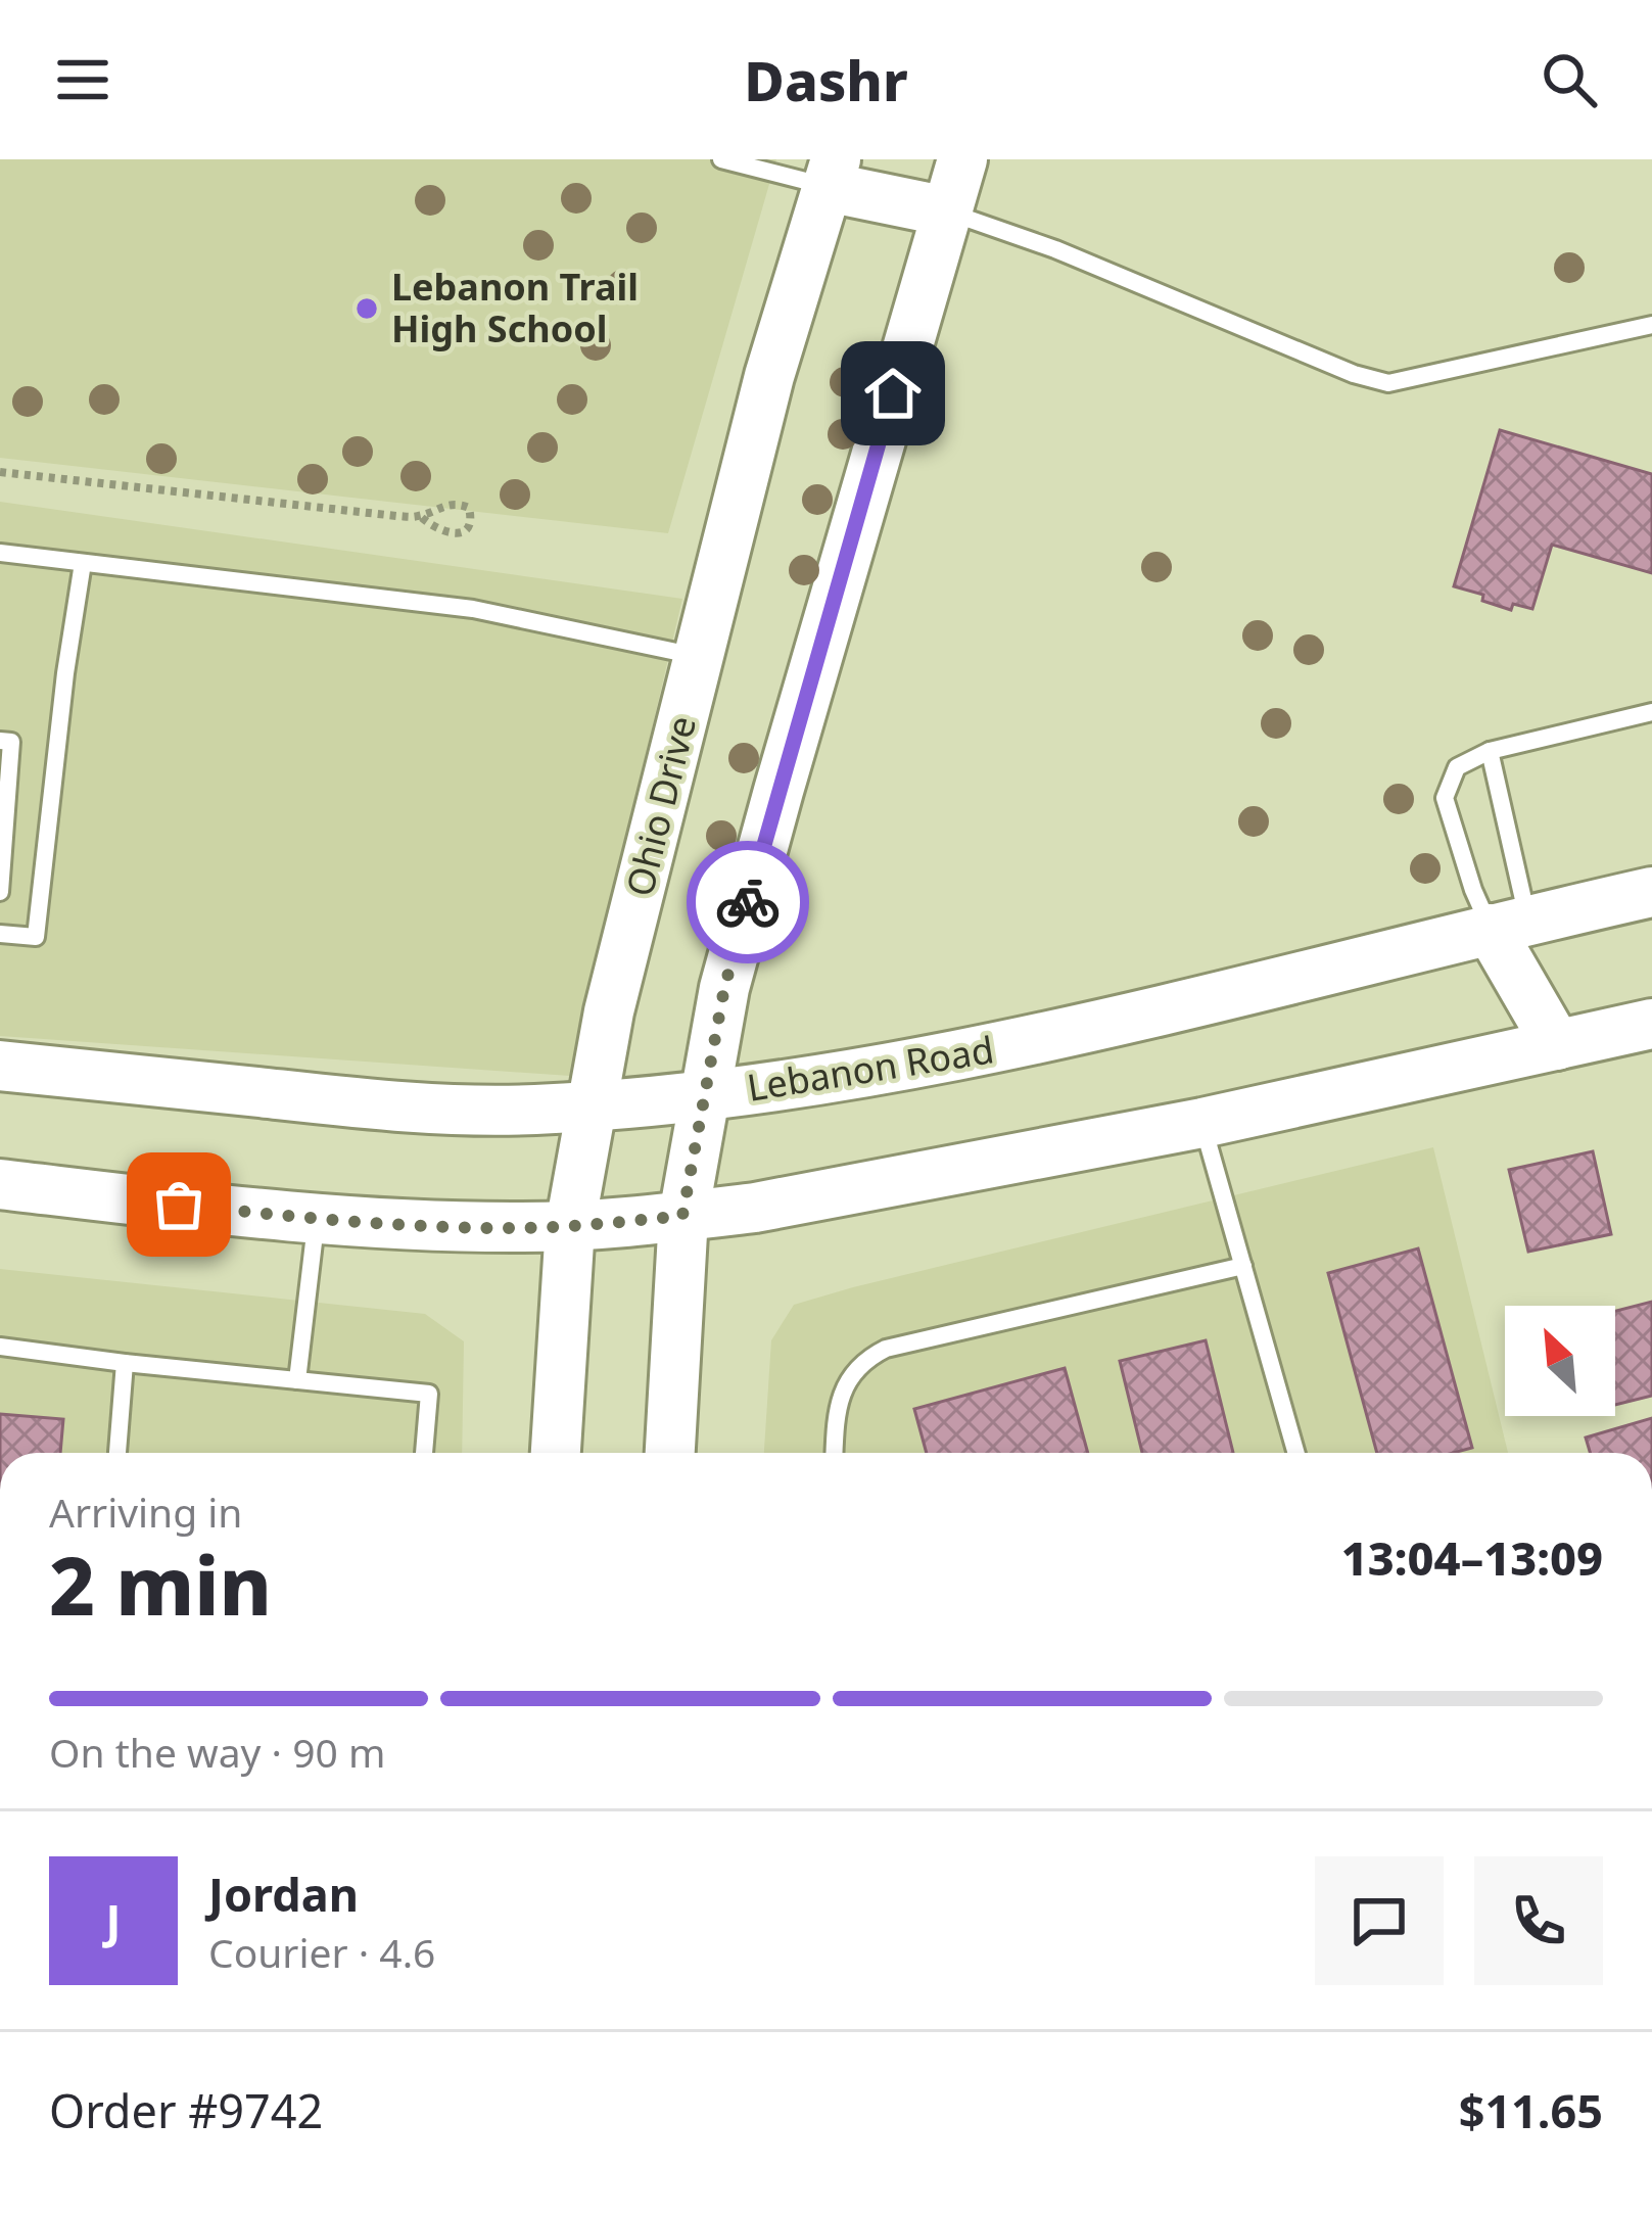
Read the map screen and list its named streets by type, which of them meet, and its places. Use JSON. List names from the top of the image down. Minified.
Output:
{"streets":{"main road":["Ohio Drive","Lebanon Road"]},"crossings":[["Ohio Drive","Lebanon Road"]],"places":["Lebanon Trail High School"],"north":"top left","page":{"header":"Dashr","heading":["2 min","Arriving in","13:04–13:09"],"panel":["Jordan","Courier · 4.6","Order #9742","$11.65"],"bar":"On the way · 90 m","round":"J"}}
